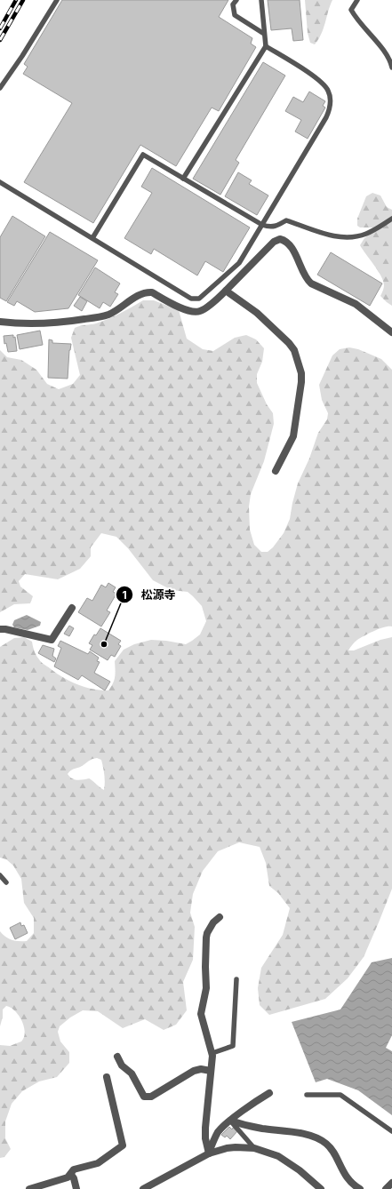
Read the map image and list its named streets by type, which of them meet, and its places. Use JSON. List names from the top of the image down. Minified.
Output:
{"places":["松源寺"]}
